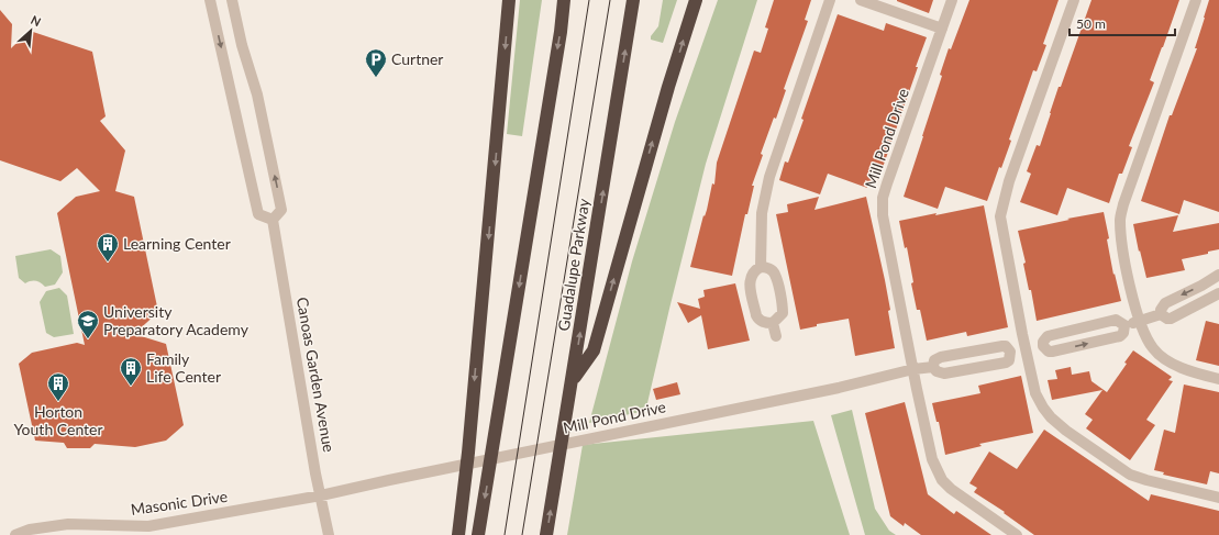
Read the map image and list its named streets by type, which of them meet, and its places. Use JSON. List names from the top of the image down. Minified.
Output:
{"streets":{"highway":["Guadalupe Parkway"],"street":["Mill Pond Drive","Canoas Garden Avenue","Masonic Drive"]},"crossings":[["Mill Pond Drive","Canoas Garden Avenue"],["Mill Pond Drive","Masonic Drive"],["Canoas Garden Avenue","Masonic Drive"]],"places":{"parking":["Curtner"],"building":["Learning Center","Family Life Center","Horton Youth Center"],"school or university":["University Preparatory Academy"]},"scale_bar":"50 m","north":"top right"}
